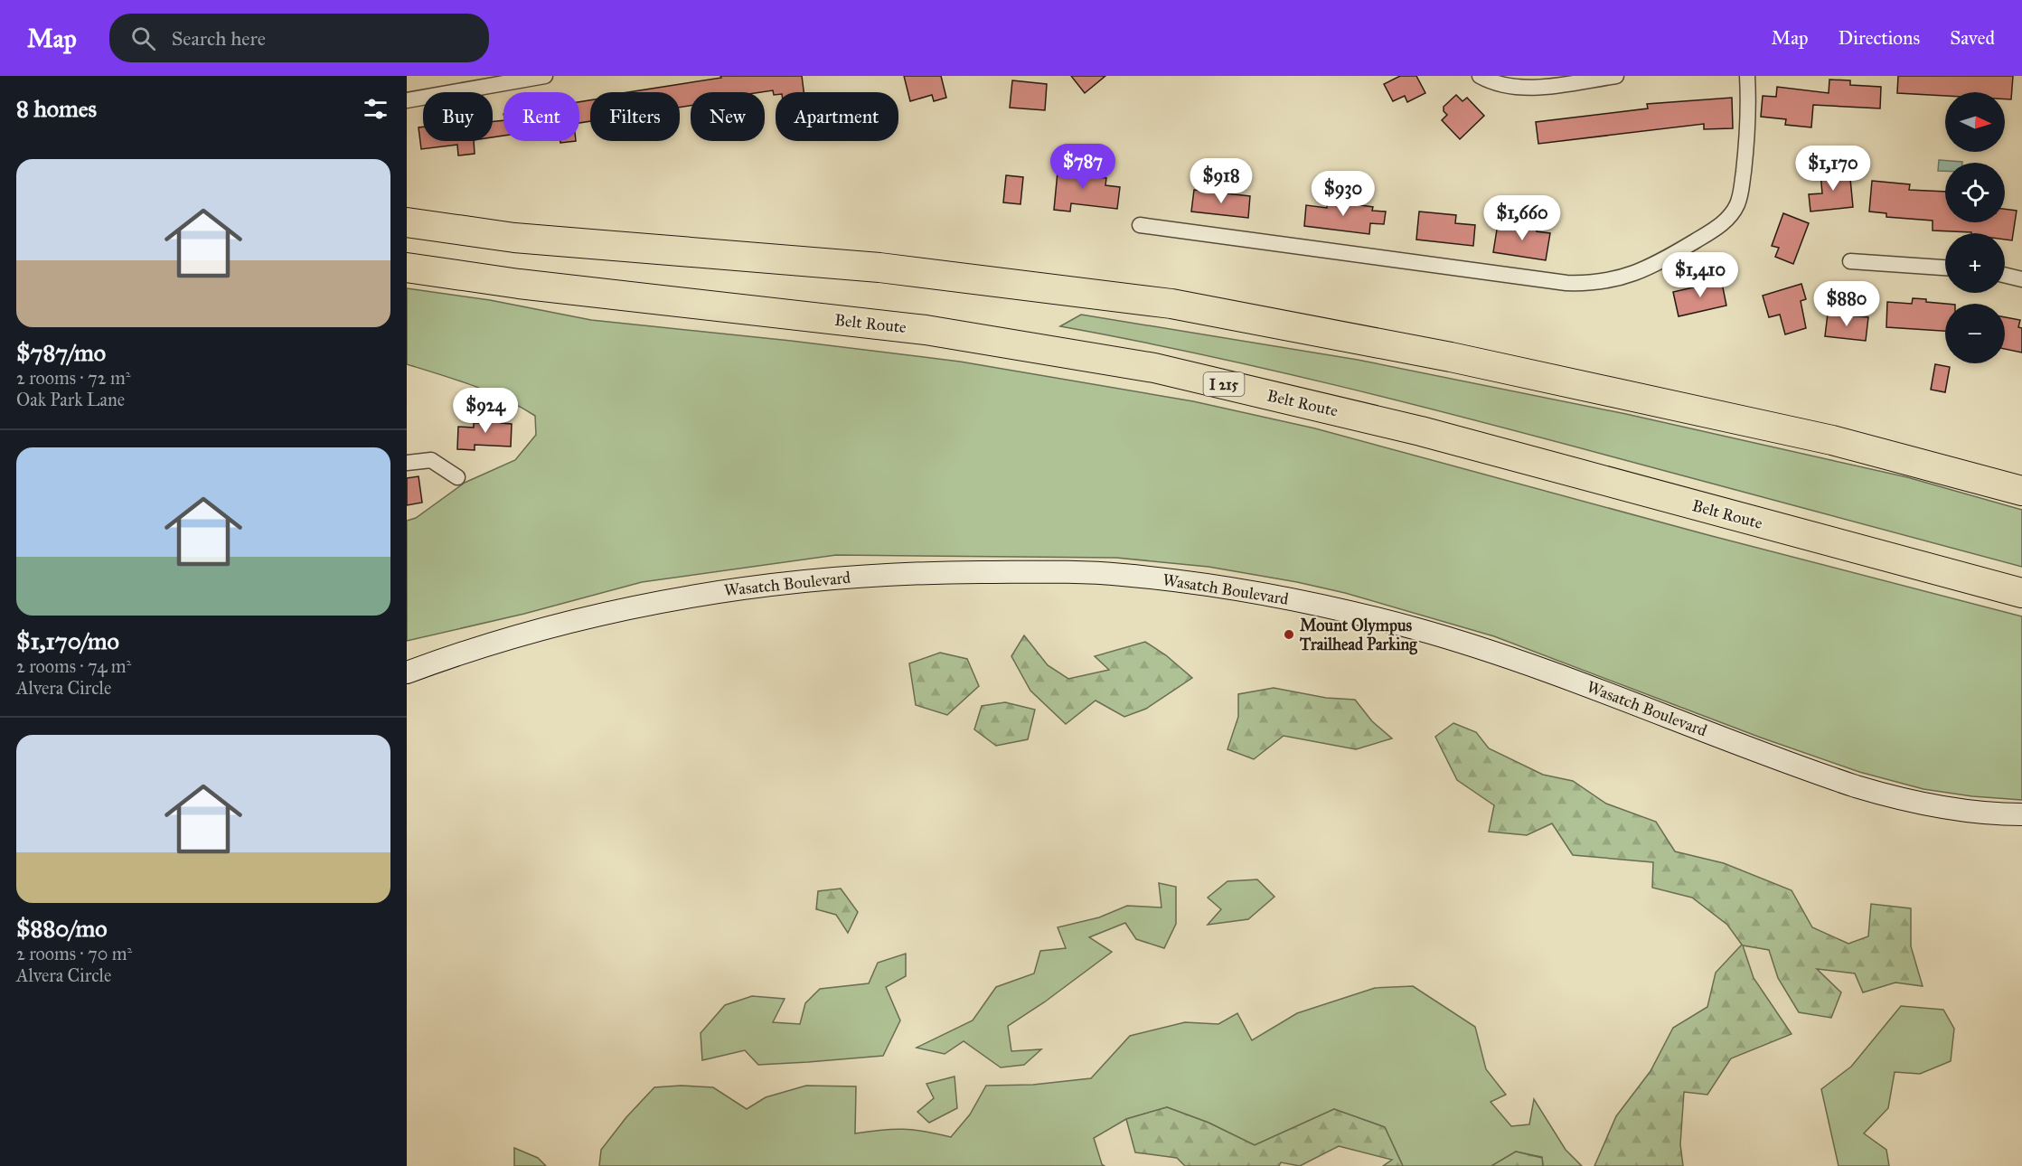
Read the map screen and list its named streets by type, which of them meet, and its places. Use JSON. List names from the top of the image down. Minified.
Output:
{"streets":{"highway":["Belt Route","I 215"],"street":["Wasatch Boulevard"]},"places":["Mount Olympus Trailhead Parking"],"north":"right","page":{"header":"Map","search":"Search here","nav":["Map","Directions","Saved"],"heading":"8 homes","map_buttons":["+","−"],"chip":["Buy","Rent","Filters","New","Apartment"],"list":[{"name":"$787/mo","note":"2 rooms · 72 m² · Oak Park Lane"},{"name":"$1,170/mo","note":"2 rooms · 74 m² · Alvera Circle"},{"name":"$880/mo","note":"2 rooms · 70 m² · Alvera Circle"}],"price":["$787","$1,170","$918","$930","$1,660","$1,410","$880","$924"]}}
